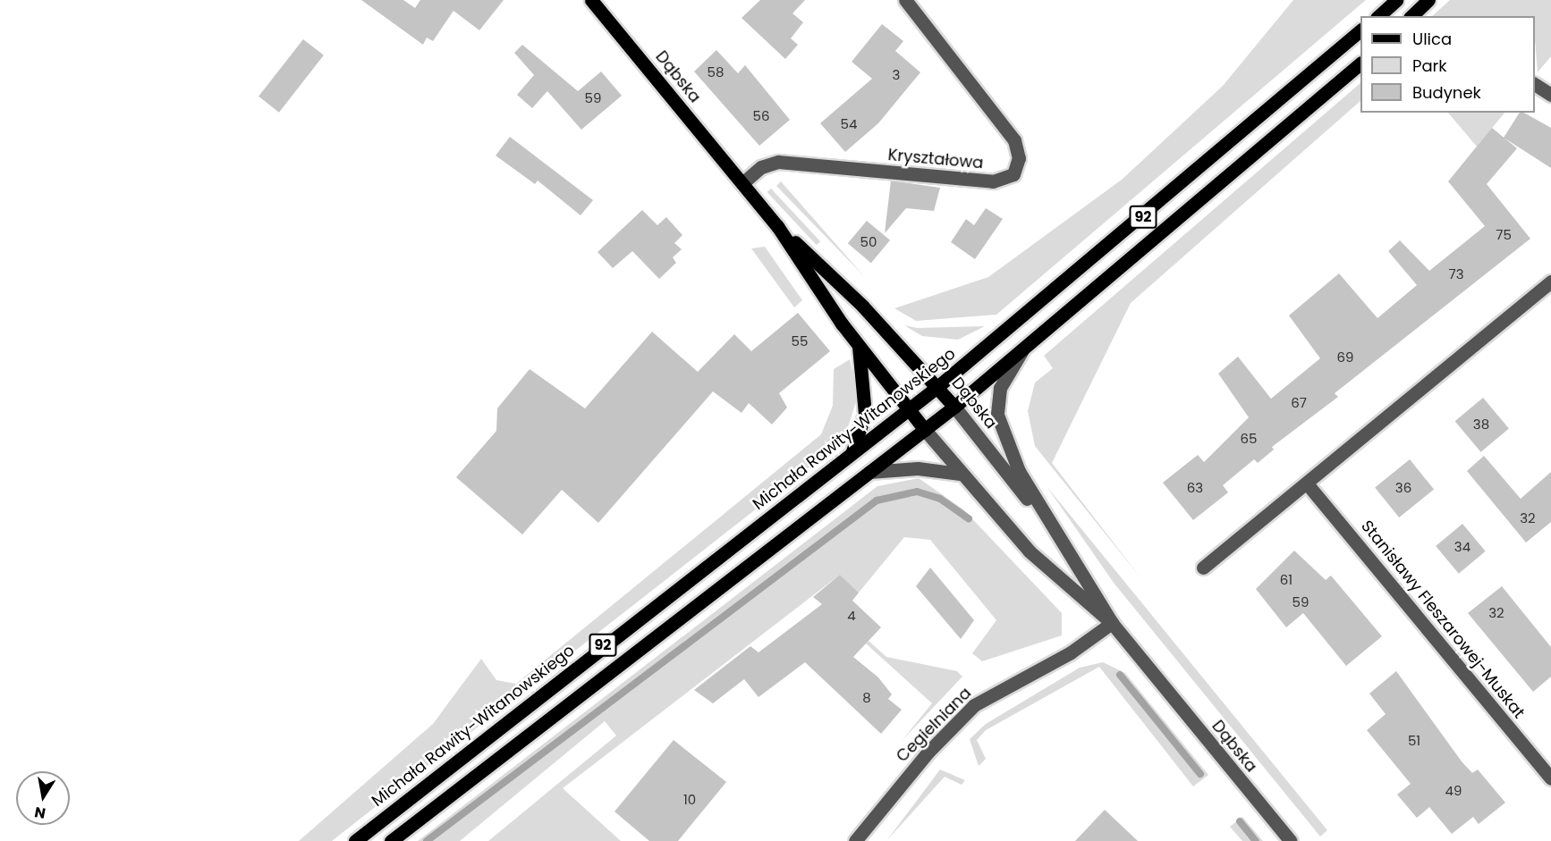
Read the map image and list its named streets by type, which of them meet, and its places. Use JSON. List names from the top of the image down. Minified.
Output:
{"streets":{"main road":["Dąbska","92","Michała Rawity-Witanowskiego"],"street":["Kryształowa","Stanisławy Fleszarowej-Muskat","Cegielniana"]},"crossings":[["Dąbska","Kryształowa"],["Dąbska","92"],["Dąbska","Michała Rawity-Witanowskiego"],["Dąbska","Cegielniana"]],"house_numbers":["58","3","59","56","54","75","50","73","55","69","67","38","65","63","36","32","34","61","59","32","4","8","51","49","10"],"legend":["Ulica","Park","Budynek"],"north":"bottom"}
